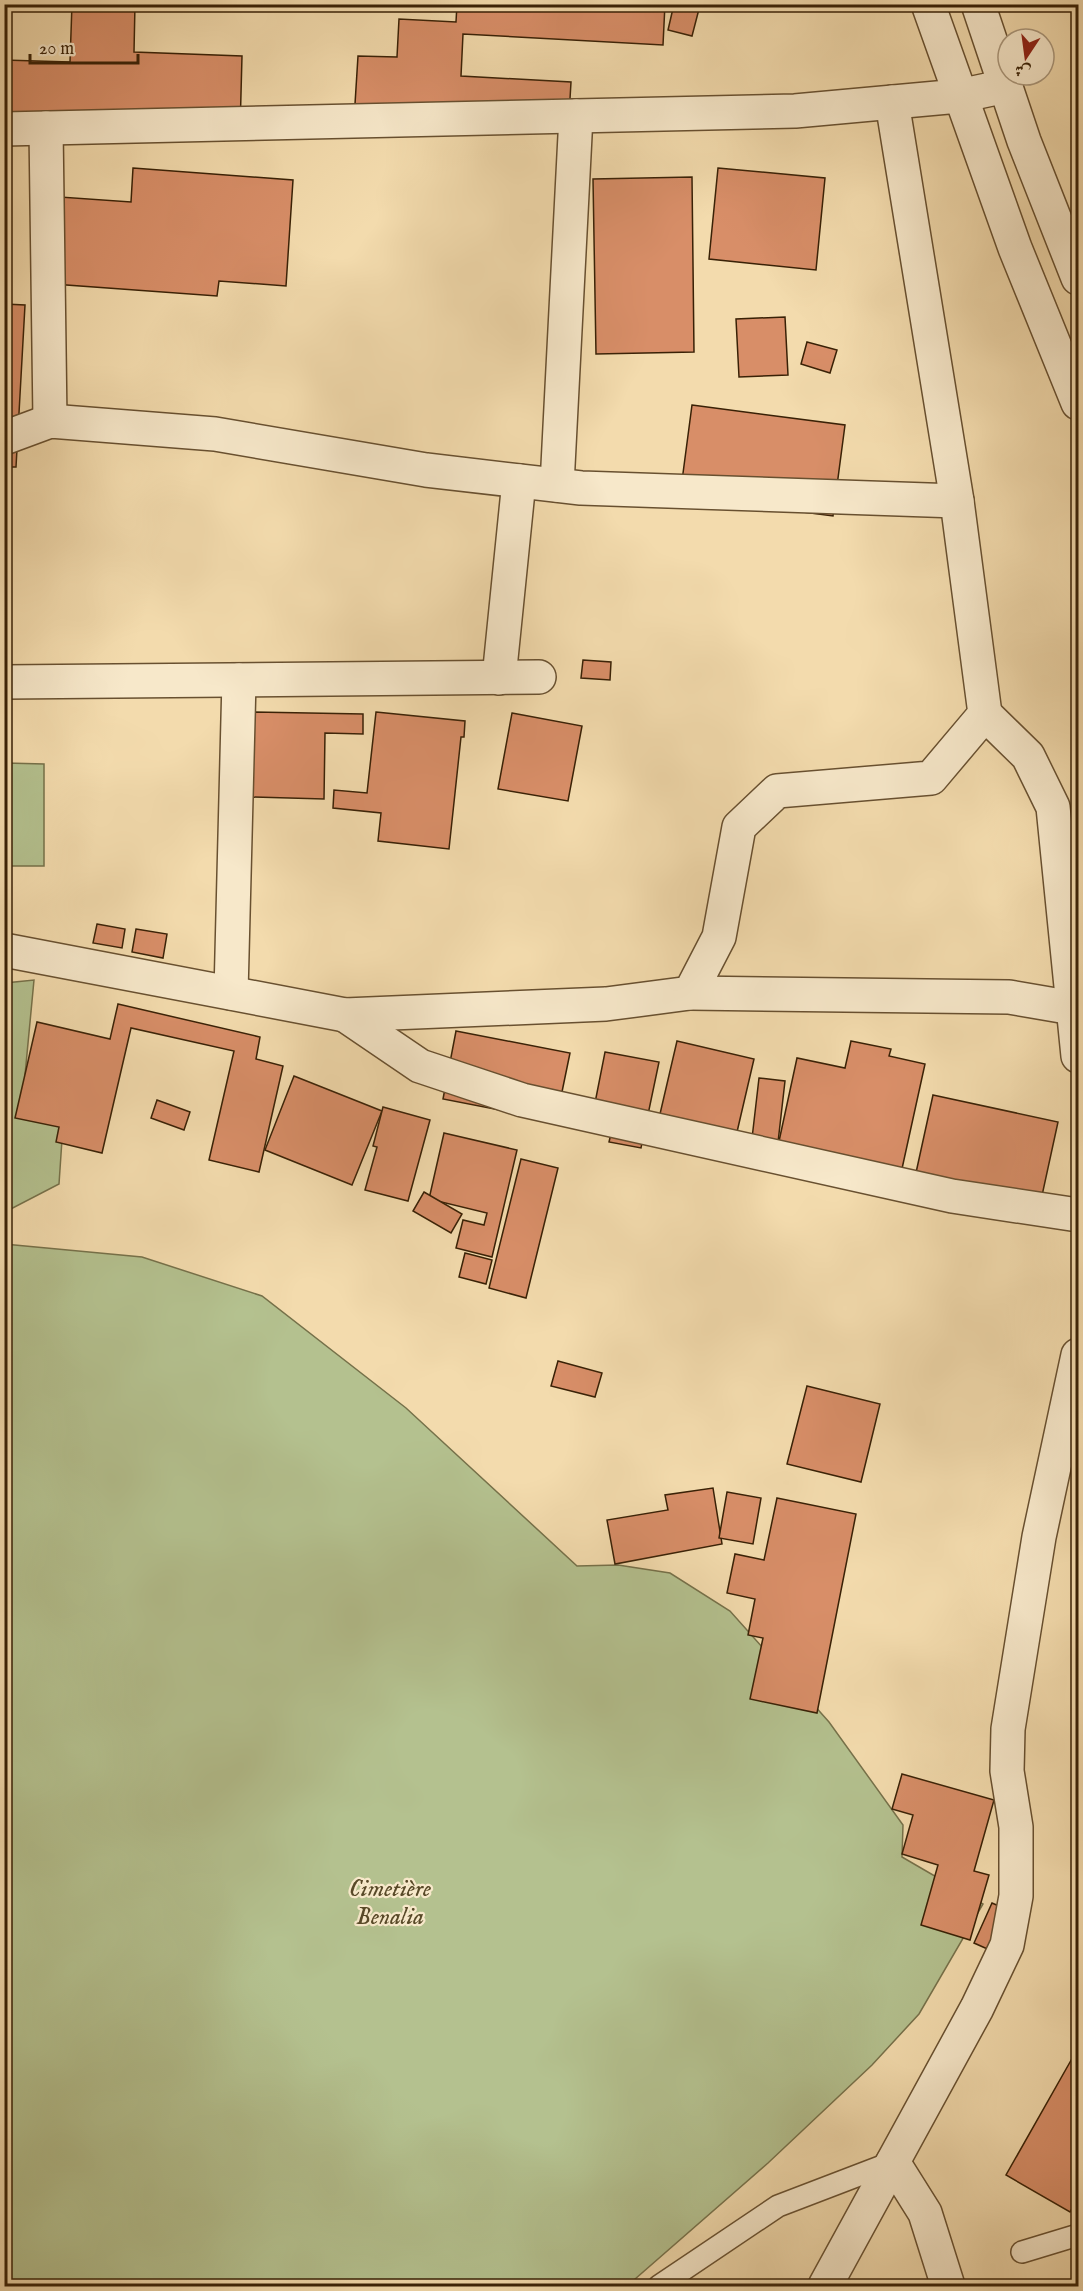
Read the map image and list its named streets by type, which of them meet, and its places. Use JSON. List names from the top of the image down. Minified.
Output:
{"parks":["Cimetière Benalia"],"scale_bar":"20 m","north":"bottom"}
